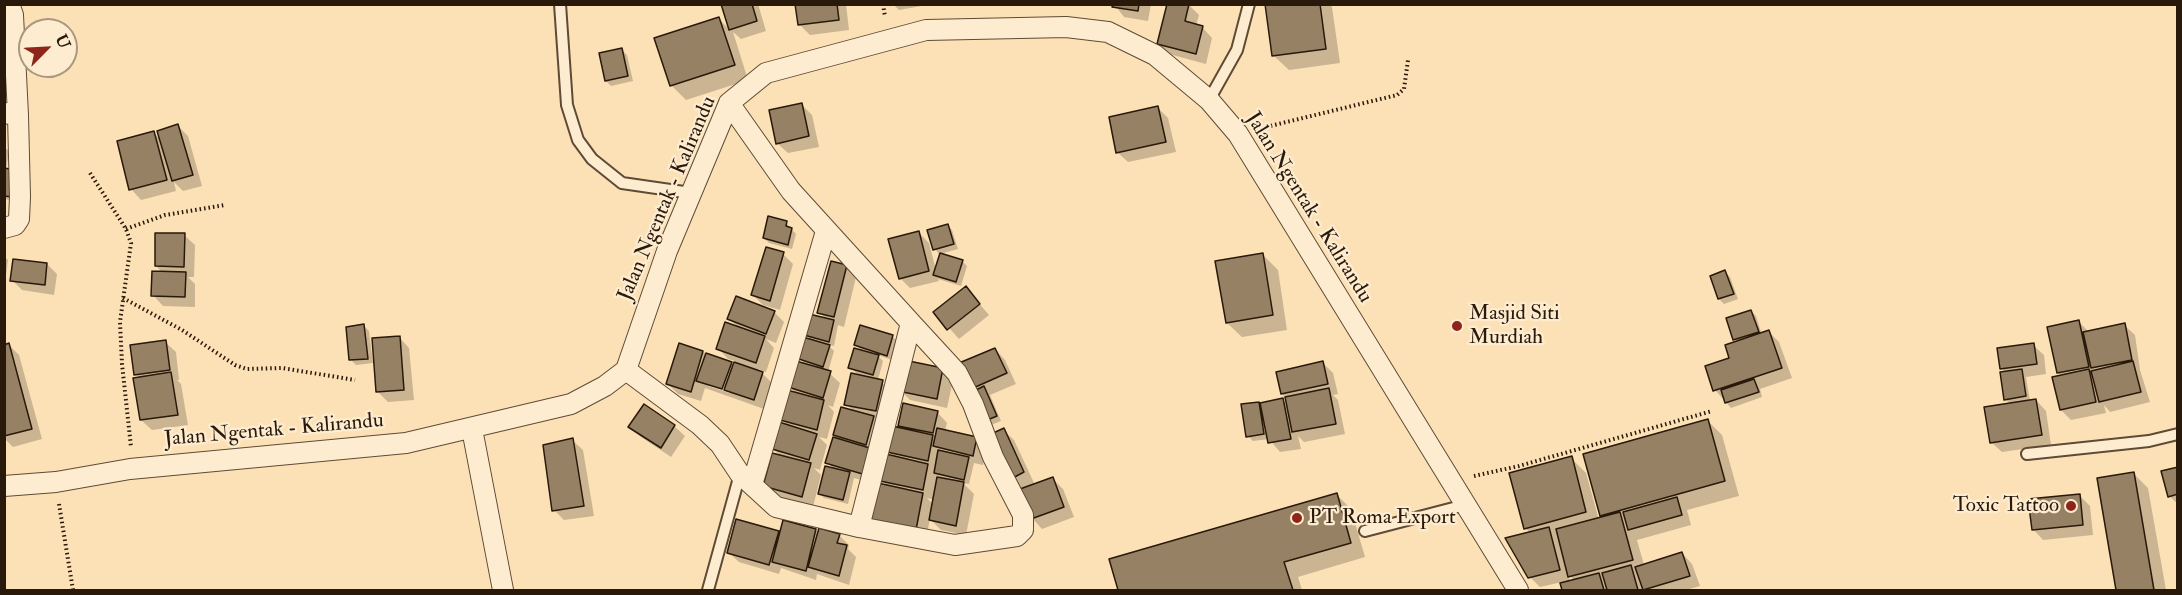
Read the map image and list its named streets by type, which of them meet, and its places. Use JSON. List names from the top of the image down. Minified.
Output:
{"streets":{"street":["Jalan Ngentak - Kalirandu"]},"places":["Masjid Siti Murdiah","Toxic Tattoo","PT Roma Export"],"north":"top right"}
